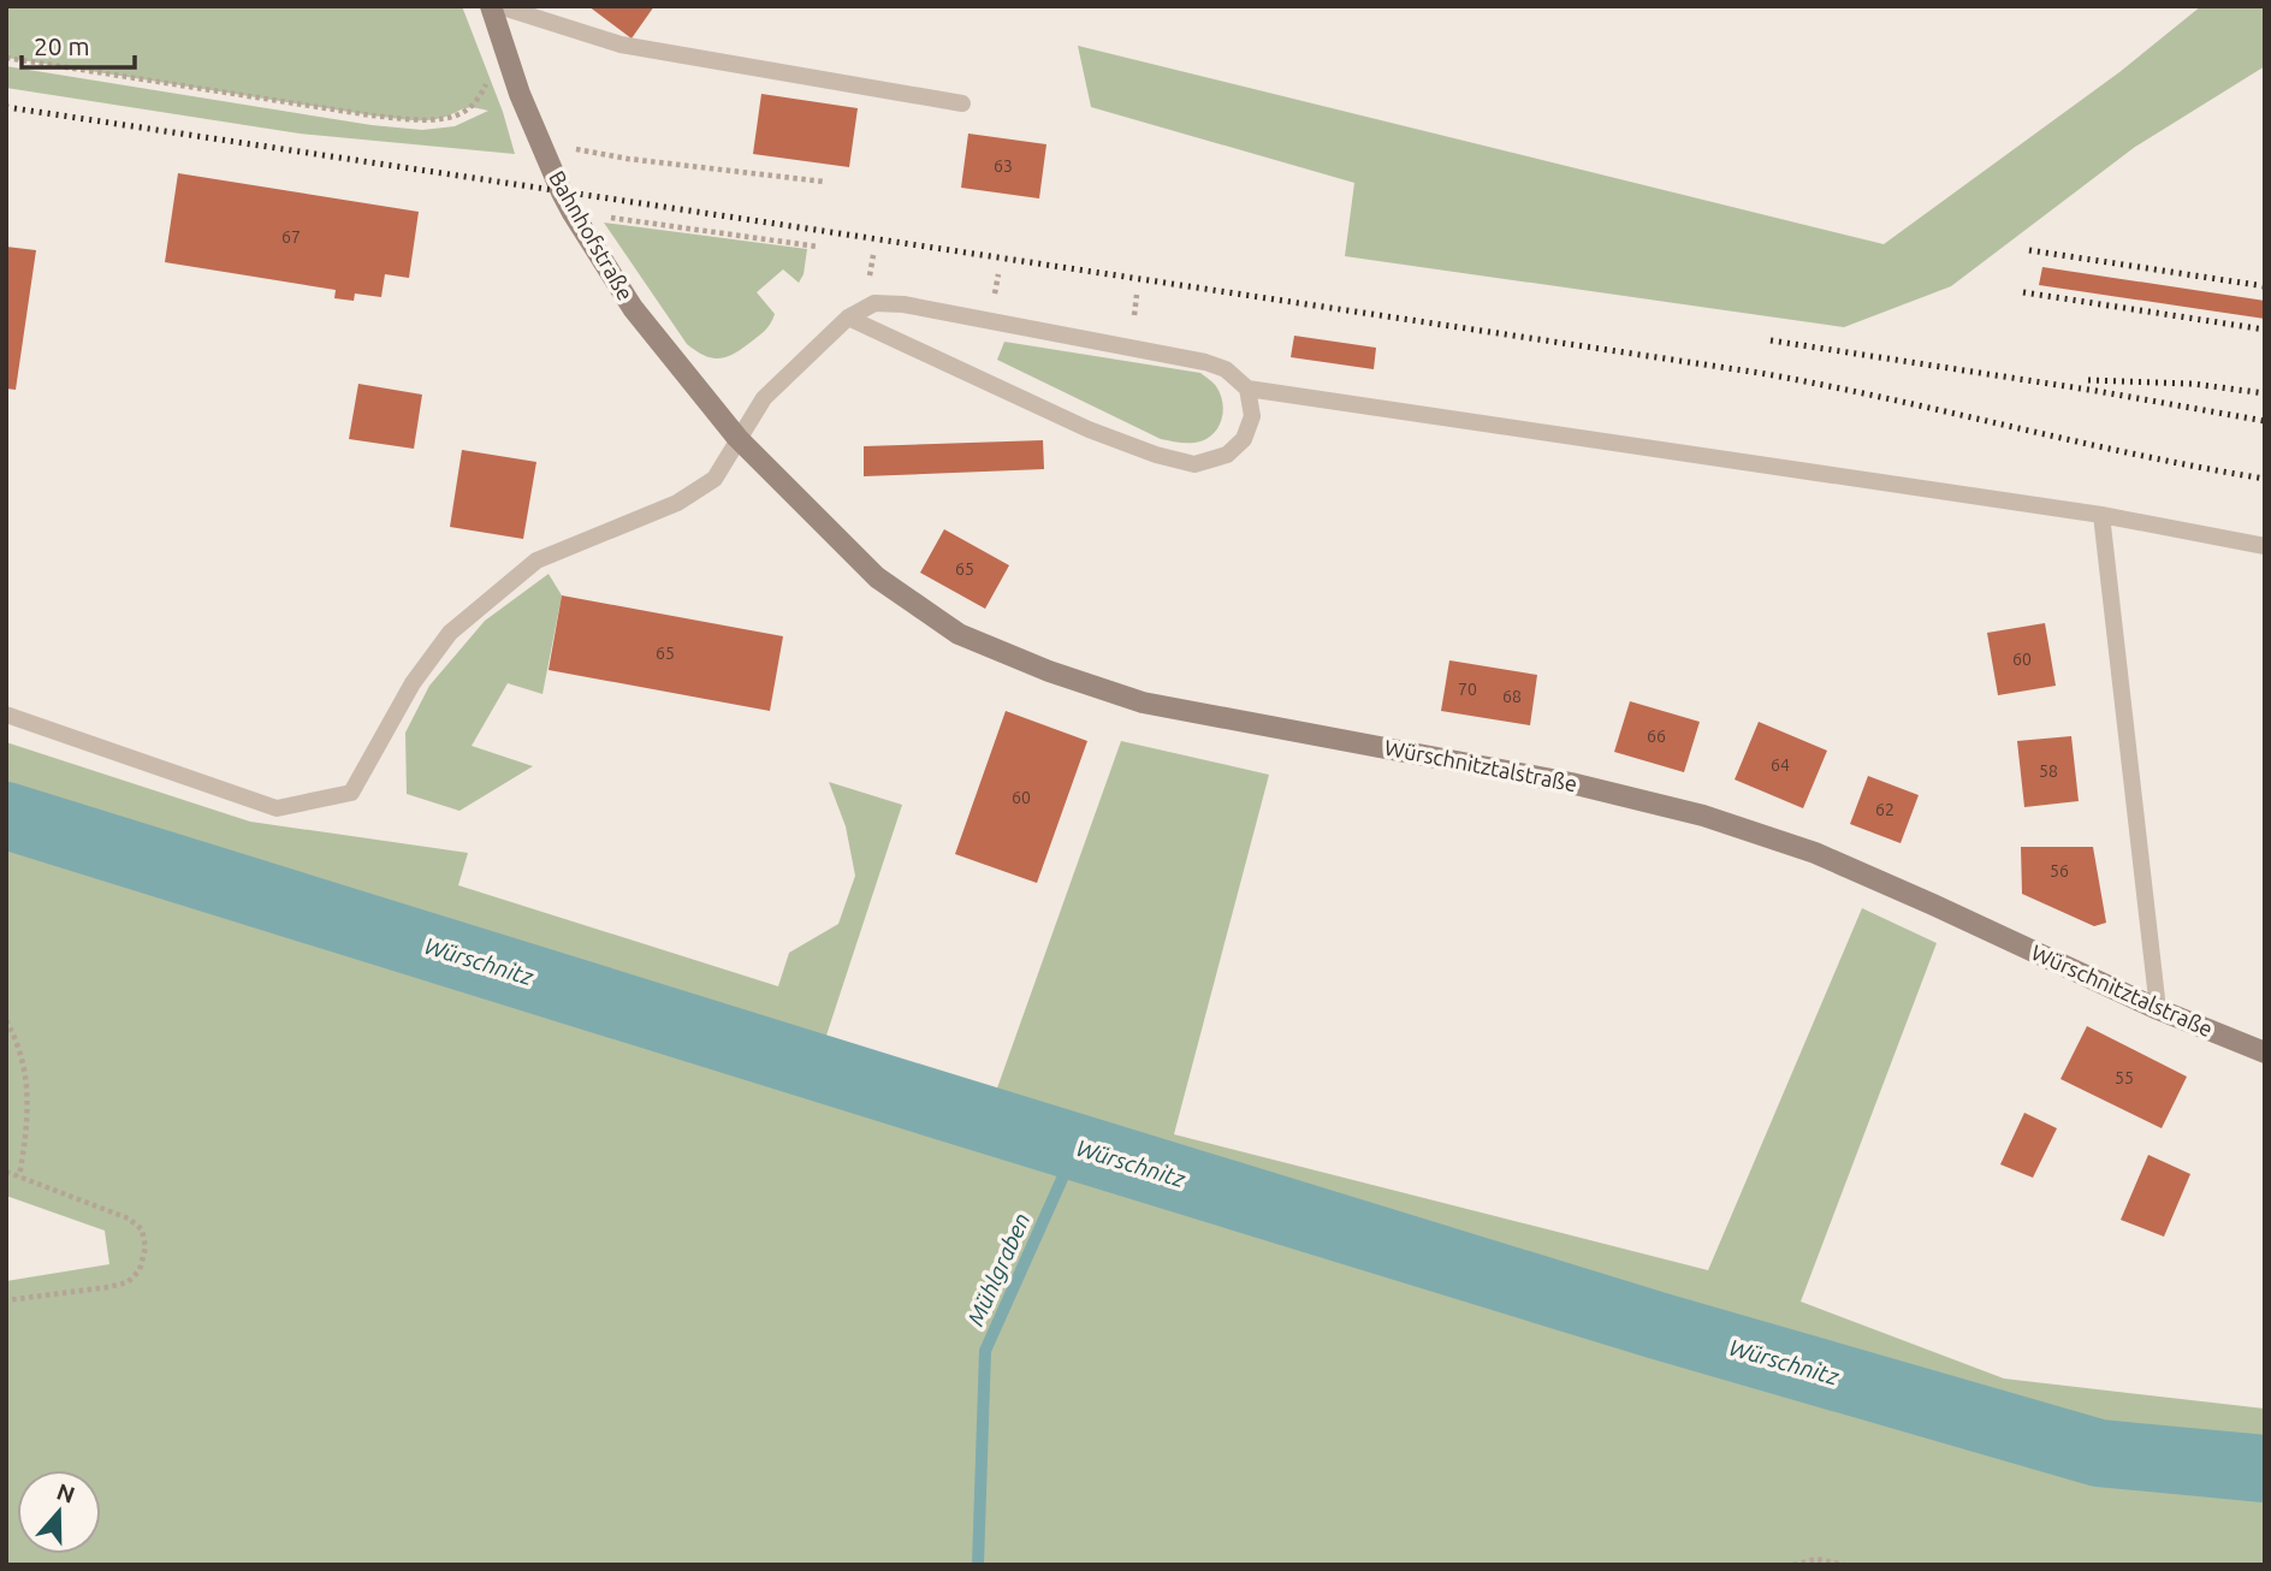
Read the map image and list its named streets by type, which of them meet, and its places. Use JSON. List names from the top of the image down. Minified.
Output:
{"streets":{"main road":["Bahnhofstraße","Würschnitztalstraße"]},"crossings":[["Bahnhofstraße","Würschnitztalstraße"]],"water":["Würschnitz","Mühlgraben"],"house_numbers":["63","67","65","65","60","70","68","66","64","58","60","62","56","55"],"scale_bar":"20 m","north":"top"}
